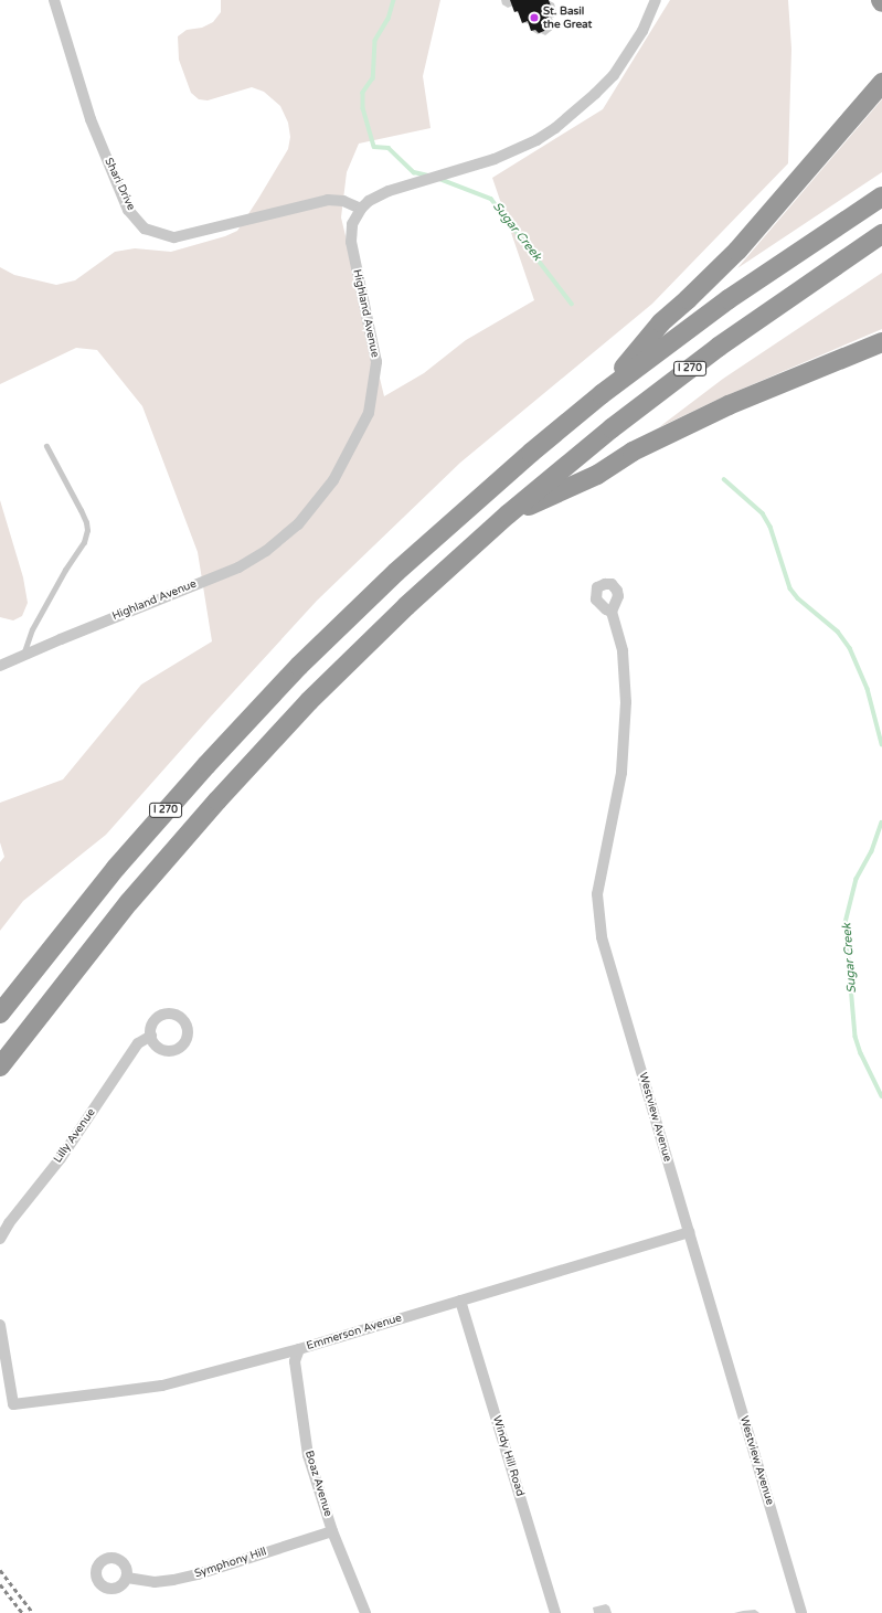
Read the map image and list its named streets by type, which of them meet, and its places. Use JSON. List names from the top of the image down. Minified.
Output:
{"streets":{"highway":["I 270"],"street":["Shari Drive","Highland Avenue","Westview Avenue","Lilly Avenue","Emmerson Avenue","Windy Hill Road","Boaz Avenue","Symphony Hill"]},"crossings":[["Shari Drive","Highland Avenue"],["Westview Avenue","Emmerson Avenue"],["Emmerson Avenue","Windy Hill Road"],["Emmerson Avenue","Boaz Avenue"],["Boaz Avenue","Symphony Hill"]],"water":["Sugar Creek"],"places":["St. Basil the Great"]}
